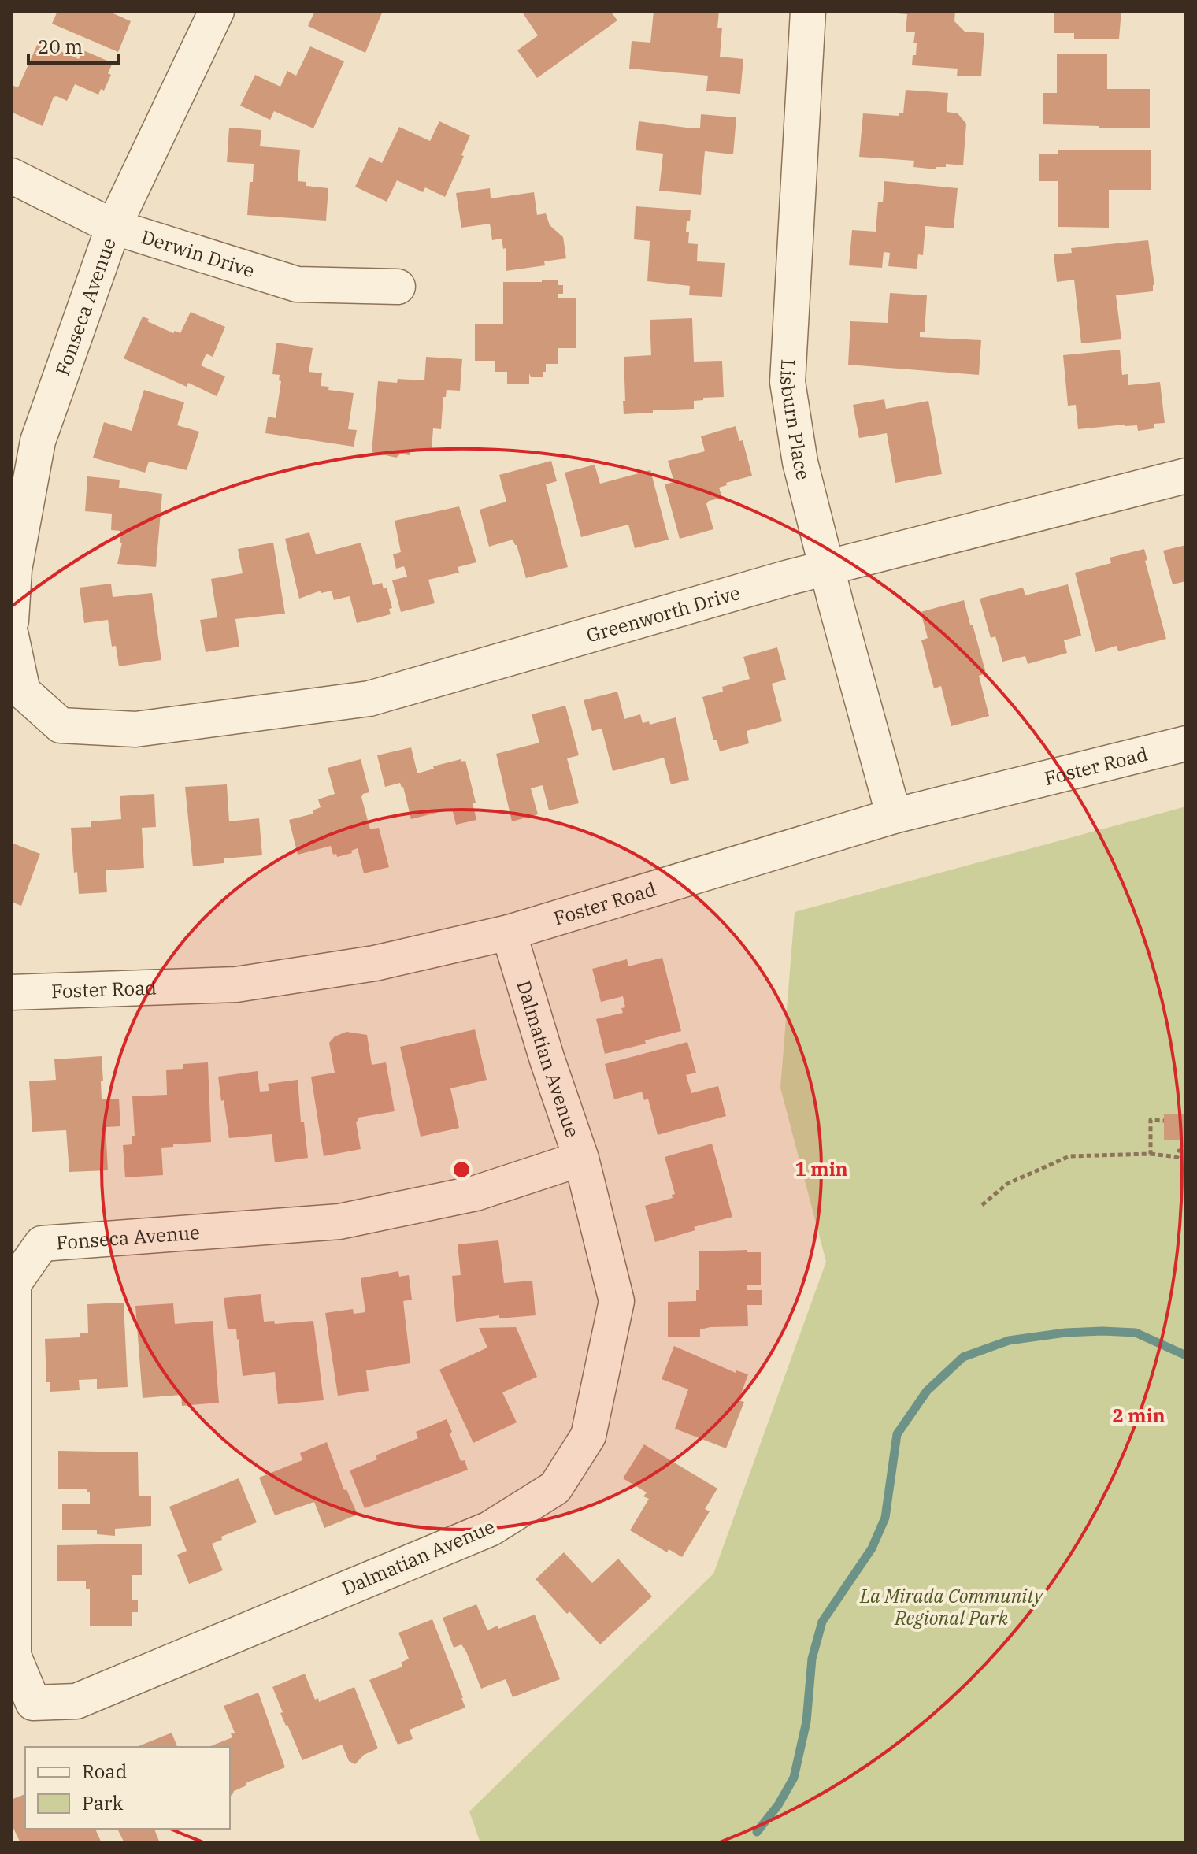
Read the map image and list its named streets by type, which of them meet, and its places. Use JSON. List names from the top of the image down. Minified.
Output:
{"streets":{"street":["Derwin Drive","Fonseca Avenue","Lisburn Place","Greenworth Drive","Foster Road","Dalmatian Avenue"]},"crossings":[["Derwin Drive","Fonseca Avenue"],["Fonseca Avenue","Dalmatian Avenue"],["Lisburn Place","Greenworth Drive"],["Lisburn Place","Foster Road"],["Foster Road","Dalmatian Avenue"]],"parks":["La Mirada Community Regional Park"],"legend":["Road","Park"],"scale_bar":"20 m","rings":["1 min","2 min"]}
